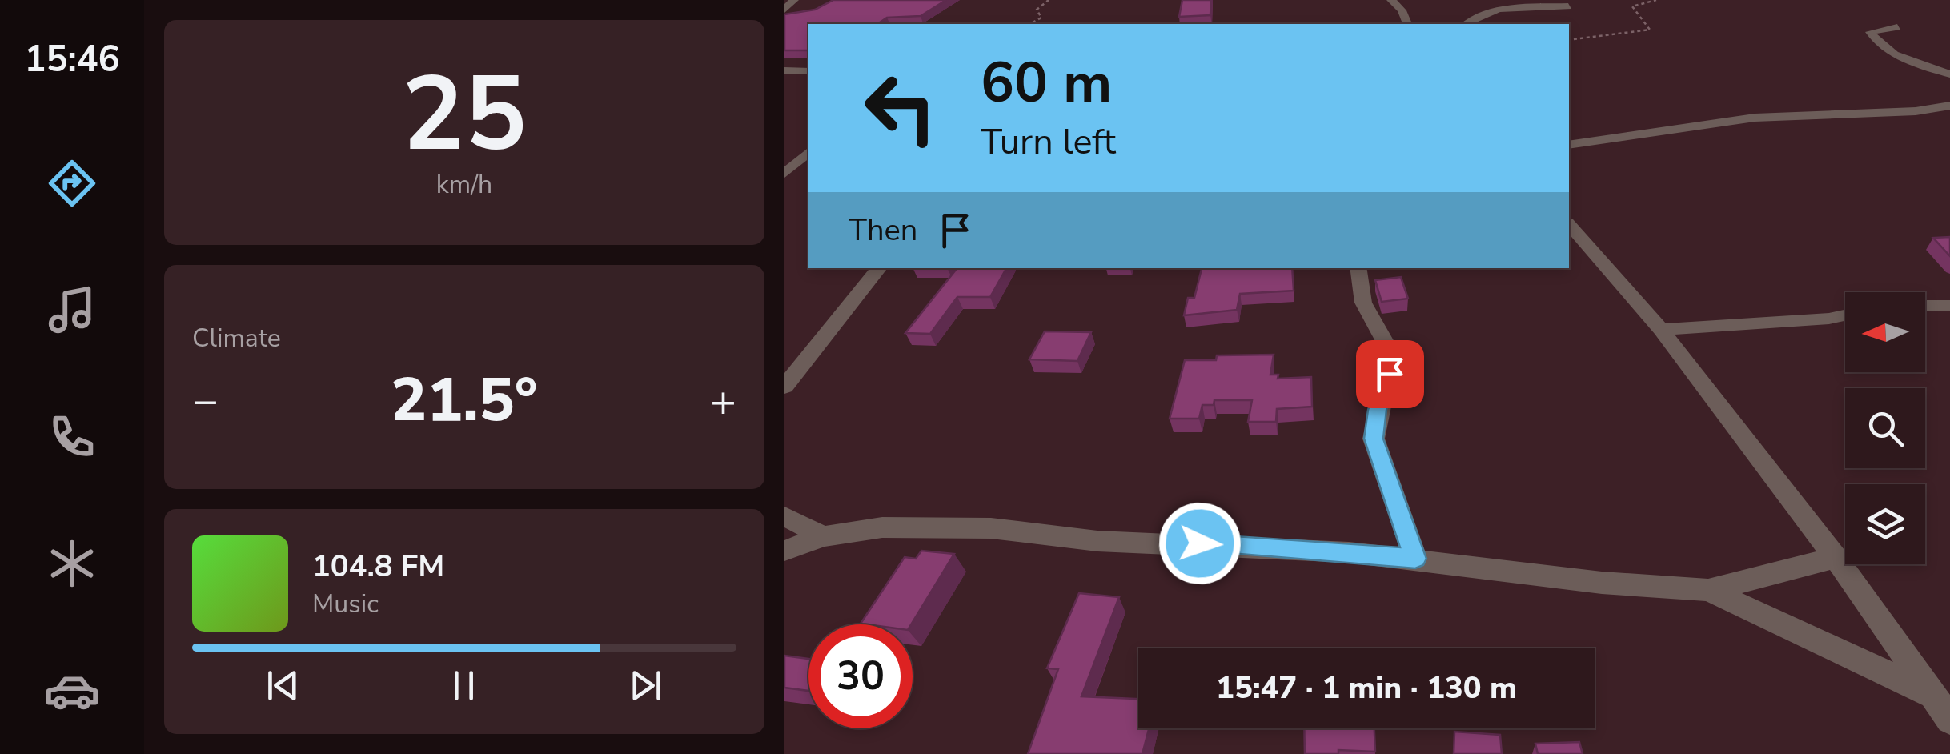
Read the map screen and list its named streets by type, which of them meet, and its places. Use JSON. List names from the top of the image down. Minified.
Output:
{"north":"left","page":{"tabs":"15:46","tile":[["25","km/h"],"Climate"],"turn":["60 m","Turn left"],"then":"Then","heat":["−","21.5°","+"],"song":["104.8 FM","Music"],"limit":"30","trip":"15:47 · 1 min · 130 m"}}
